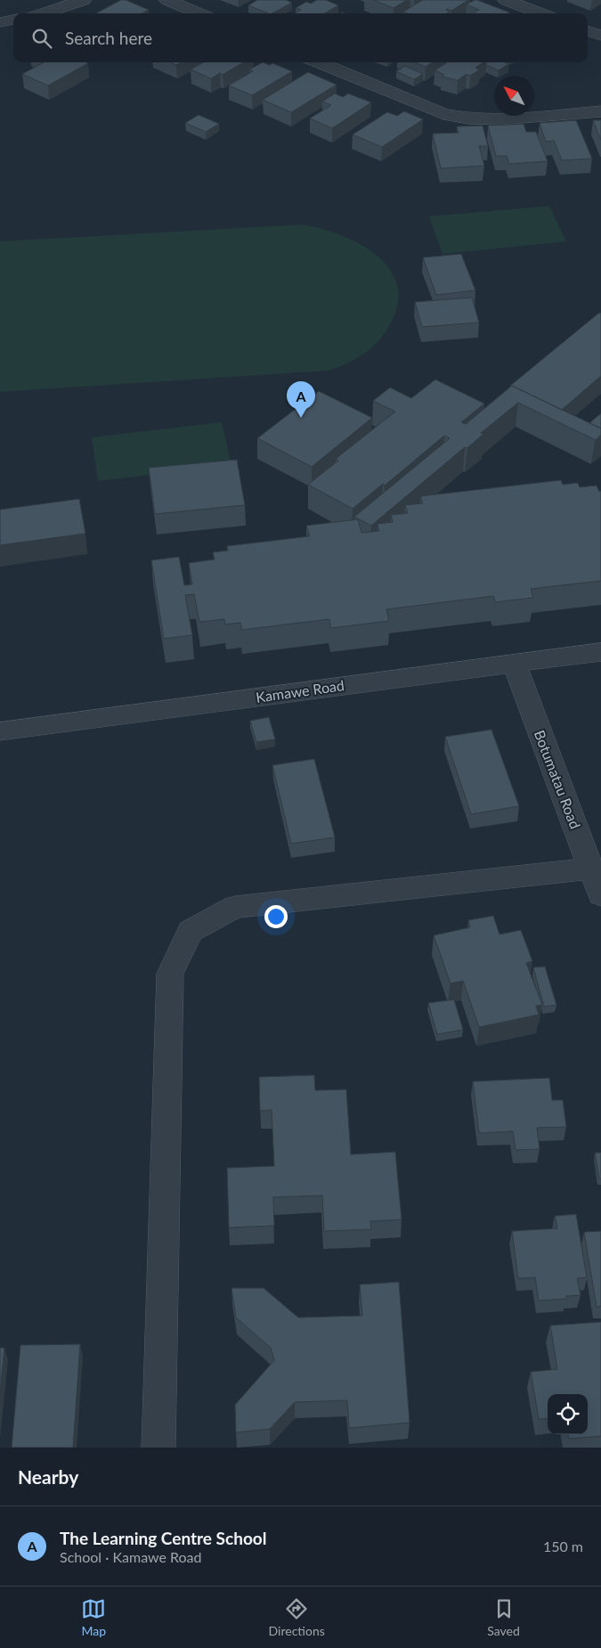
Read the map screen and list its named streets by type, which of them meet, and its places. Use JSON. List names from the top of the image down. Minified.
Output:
{"streets":{"street":["Kamawe Road","Botumatau Road"]},"crossings":[["Kamawe Road","Botumatau Road"]],"north":"top left","page":{"search":"Search here","pins":"A","heading":"Nearby","list":[{"mark":"A","name":"The Learning Centre School","note":"School · Kamawe Road","value":"150 m"}],"nav":["Map","Directions","Saved"]}}
